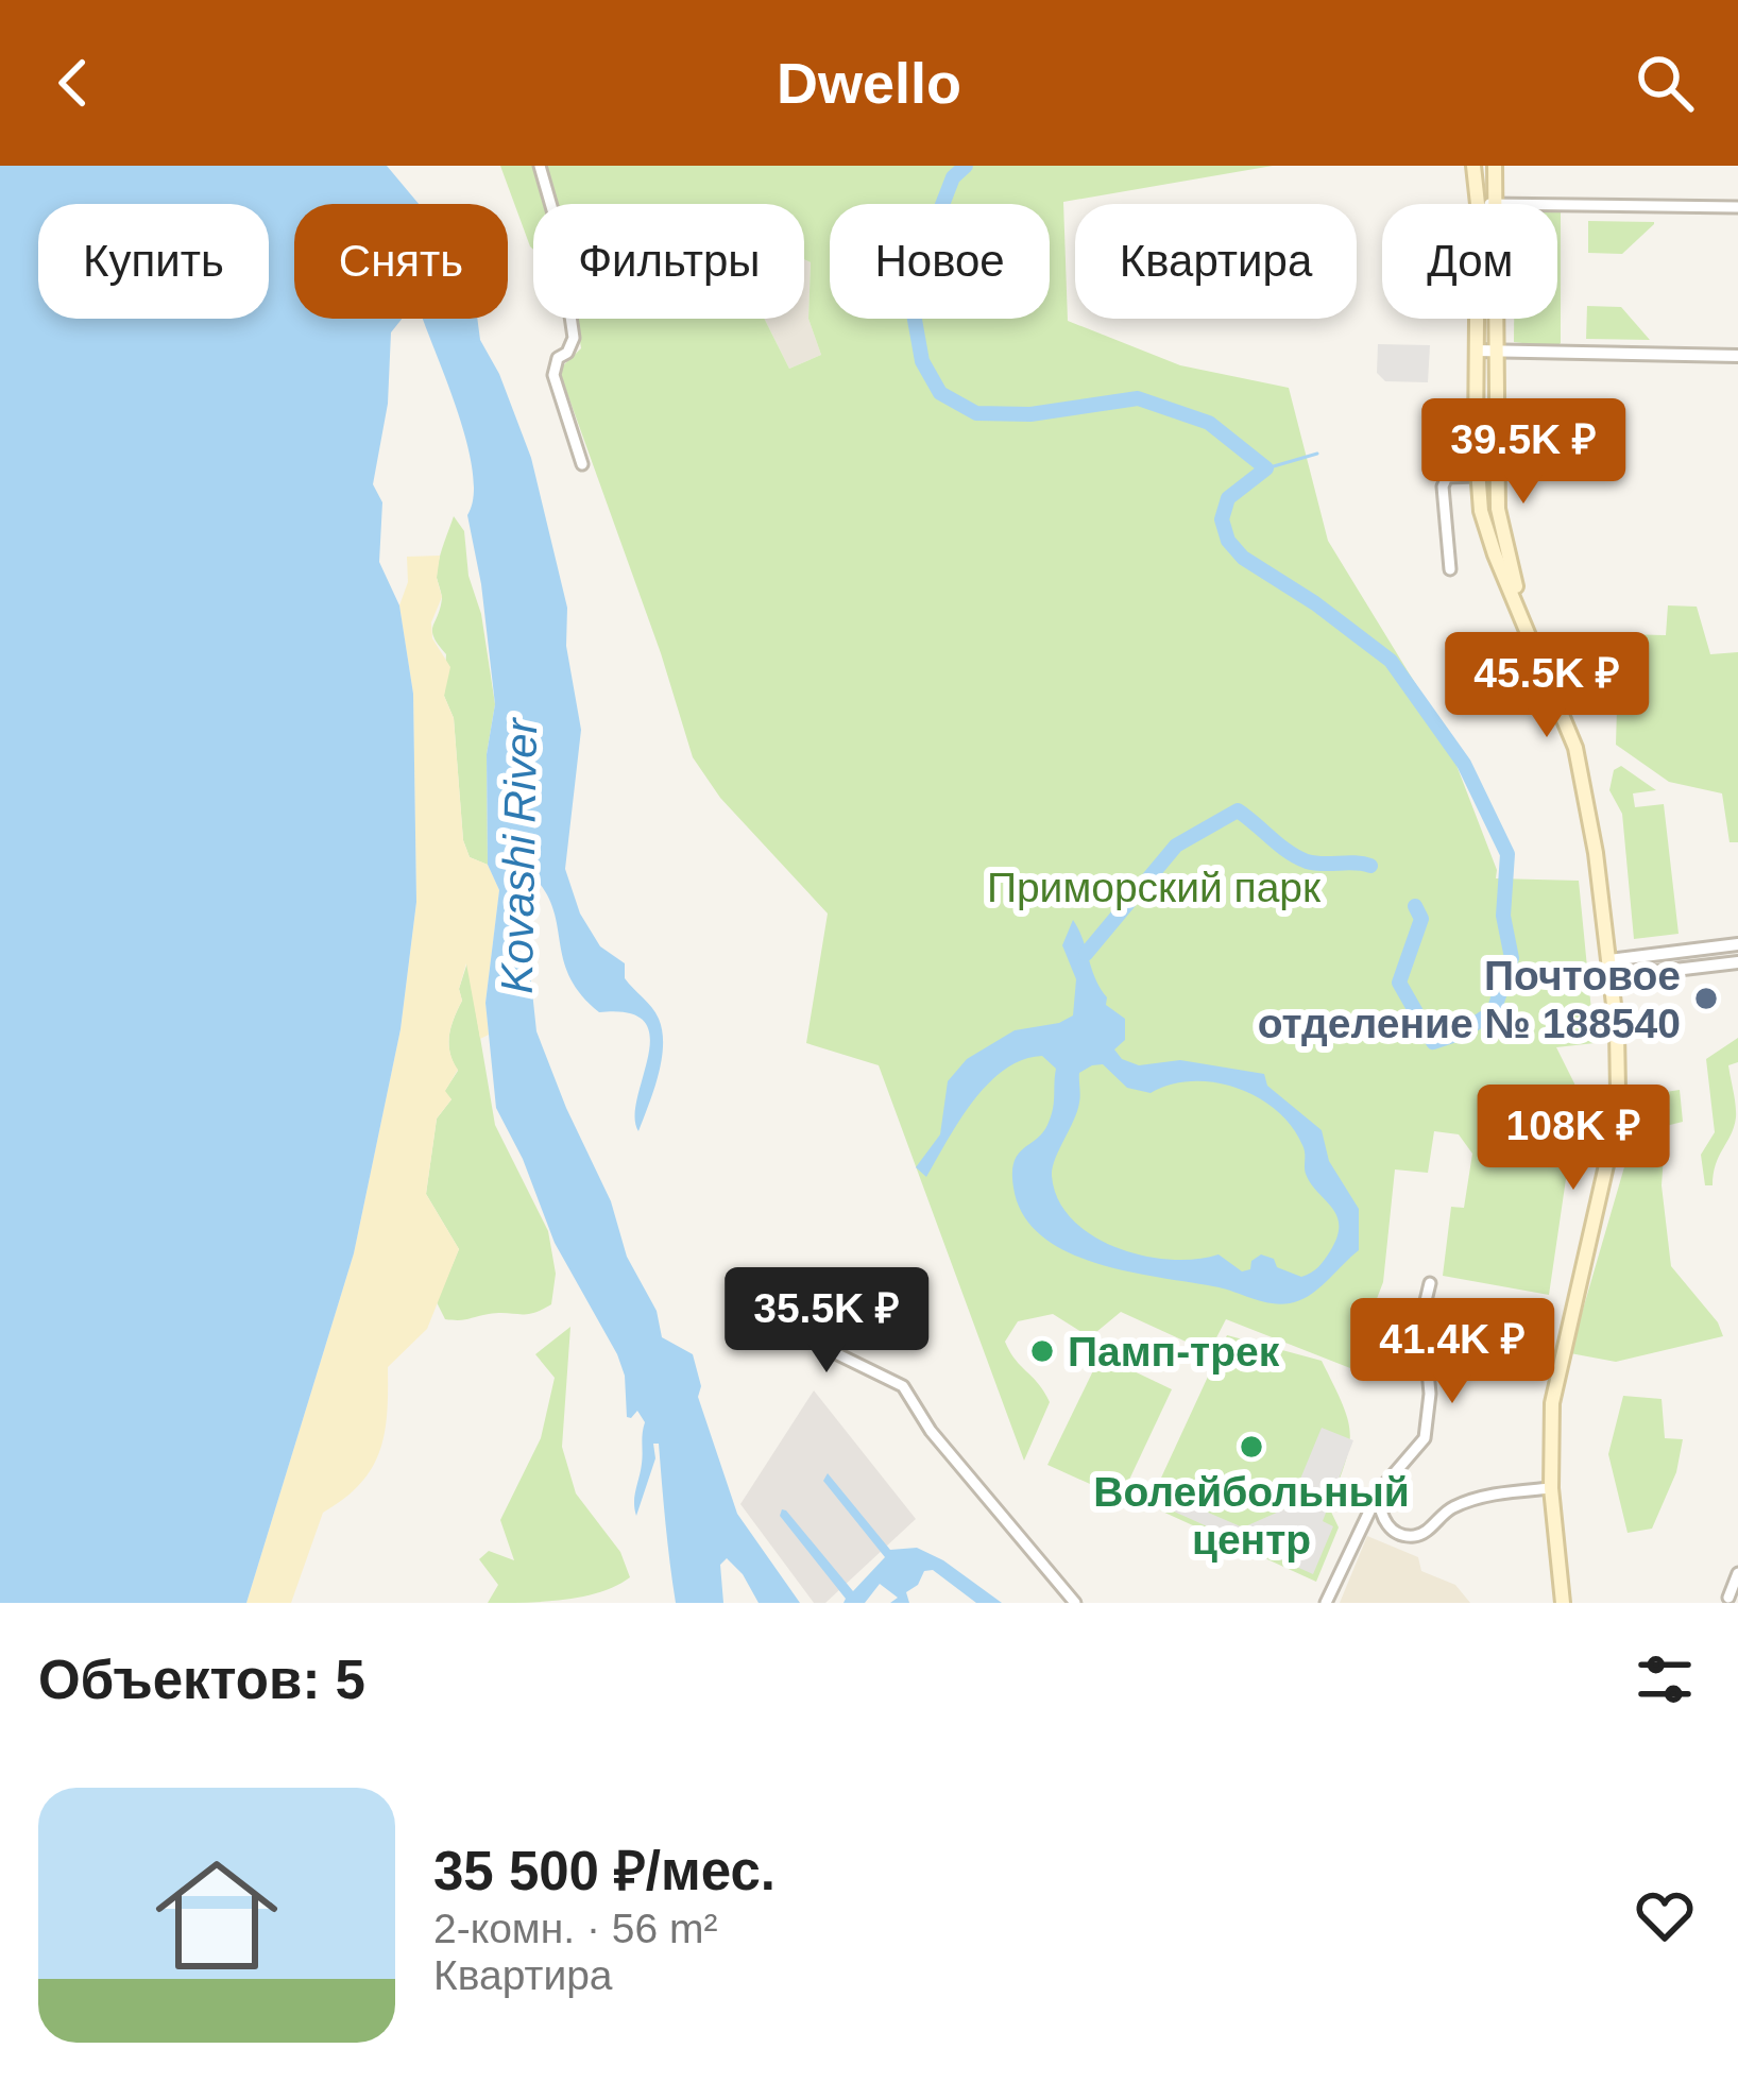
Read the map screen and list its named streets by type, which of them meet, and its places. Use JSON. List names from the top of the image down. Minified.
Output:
{"water":["Kovashi River"],"parks":["Приморский парк"],"places":["Почтовое отделение № 188540","Памп-трек","Волейбольный центр"],"page":{"header":"Dwello","chip":["Купить","Снять","Фильтры","Новое","Квартира","Дом"],"price":["39.5K ₽","45.5K ₽","108K ₽","35.5K ₽","41.4K ₽"],"heading":"Объектов: 5","list":[{"name":"35 500 ₽/мес.","note":"2-комн. · 56 m² · Квартира"}]}}
